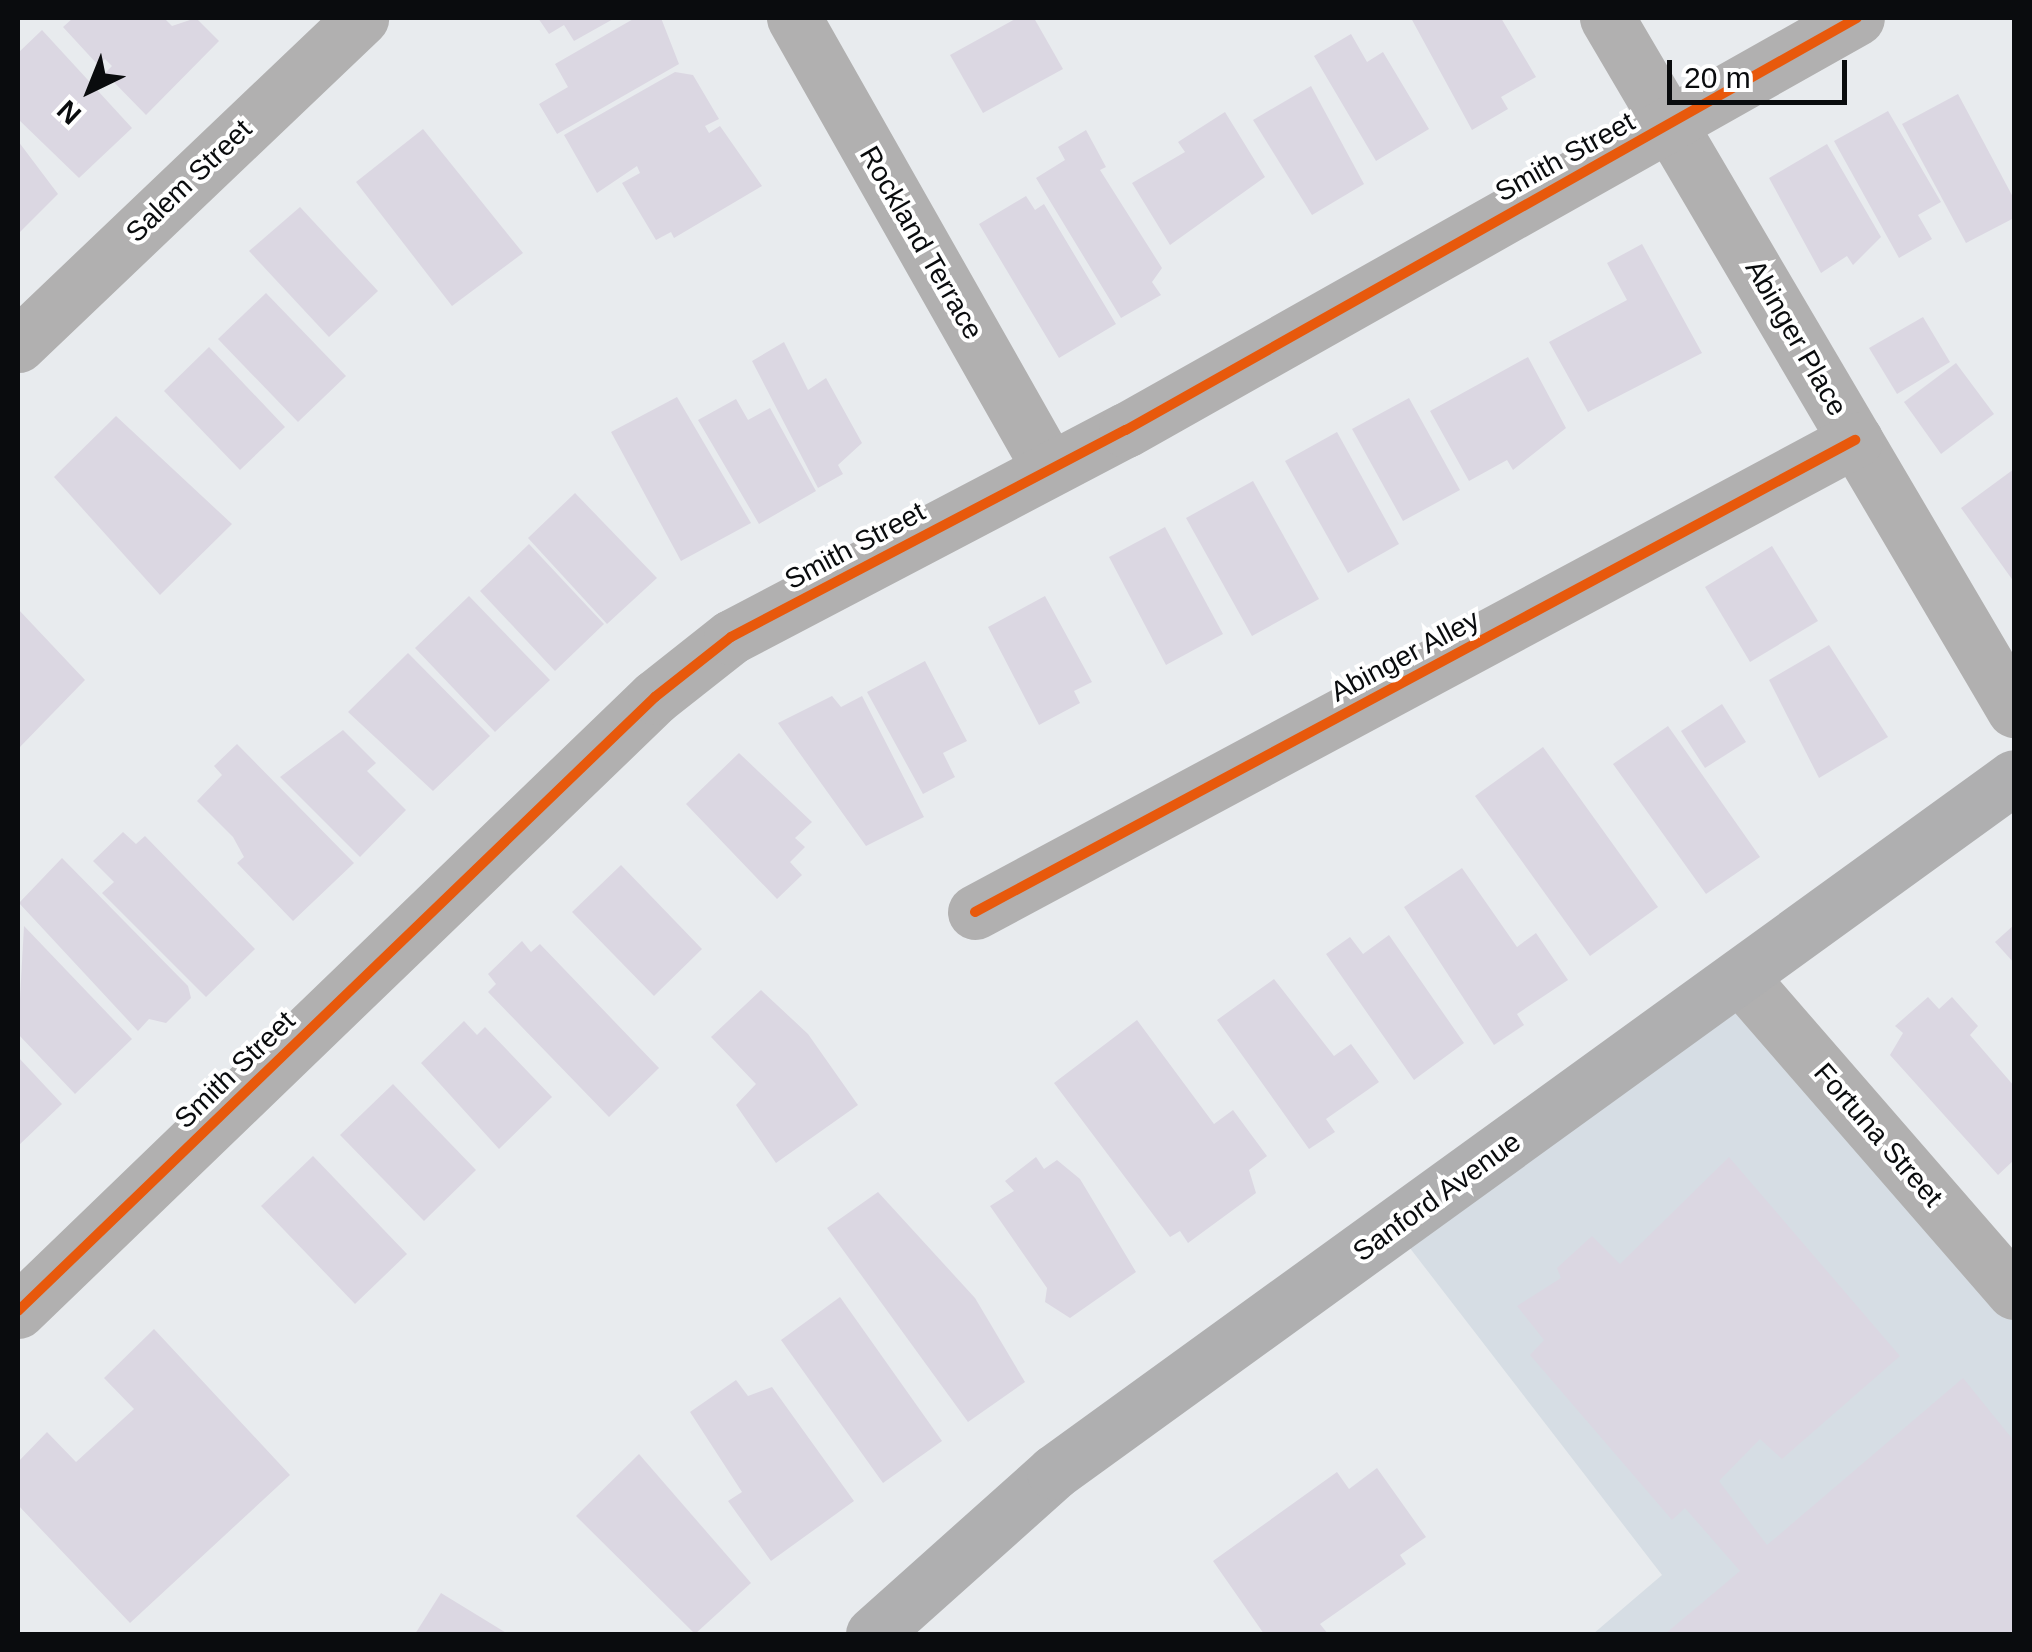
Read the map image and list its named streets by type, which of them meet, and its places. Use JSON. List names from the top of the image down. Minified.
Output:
{"streets":{"main road":["Sanford Avenue"],"street":["Smith Street","Salem Street","Rockland Terrace","Abinger Place","Abinger Alley","Fortuna Street"]},"crossings":[["Smith Street","Rockland Terrace"],["Smith Street","Abinger Place"],["Abinger Place","Abinger Alley"],["Fortuna Street","Sanford Avenue"]],"scale_bar":"20 m","north":"bottom left"}
